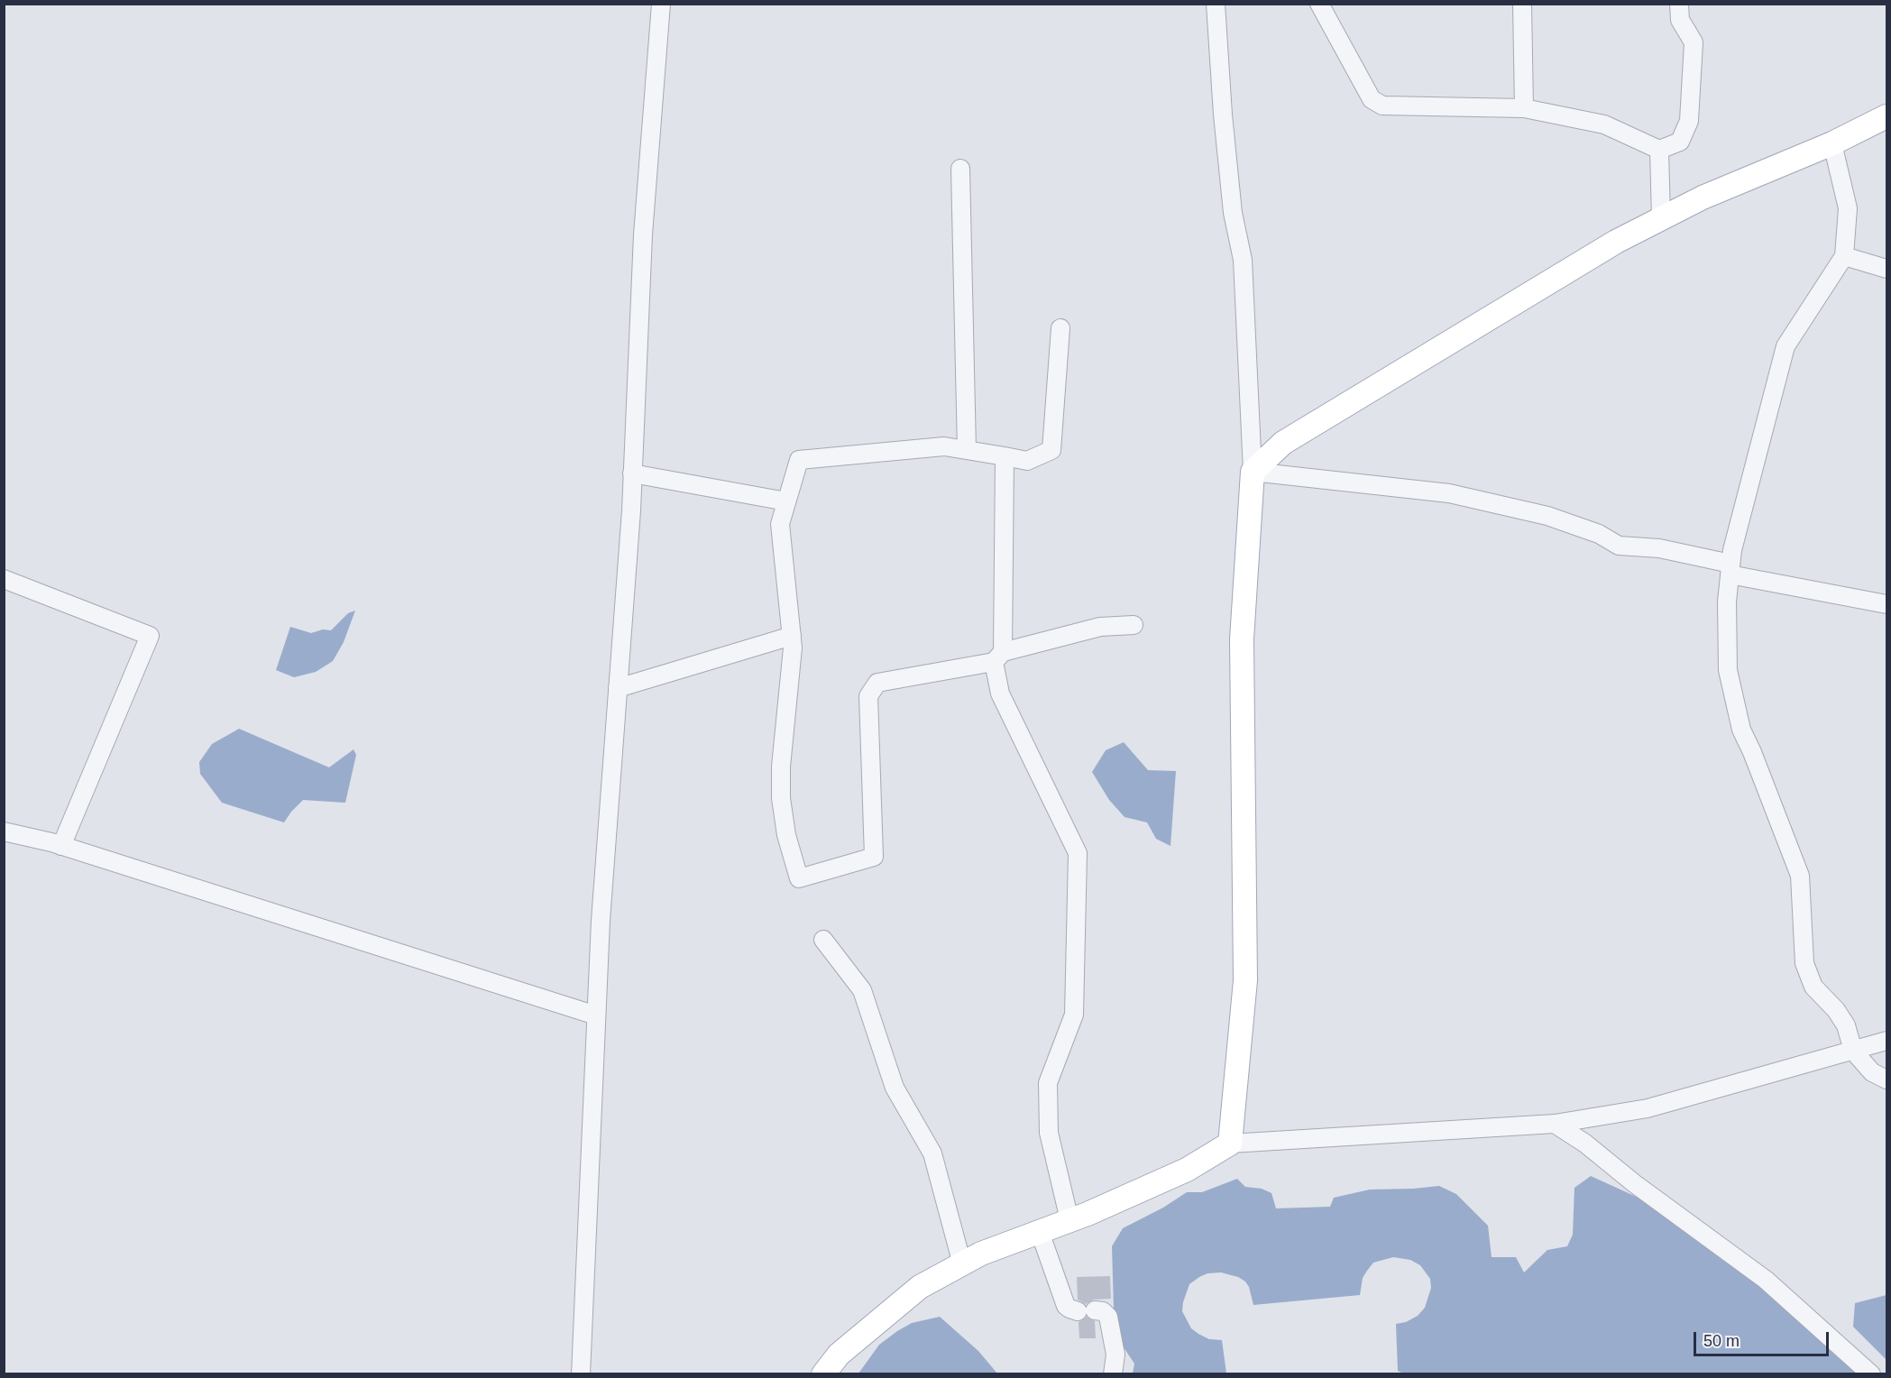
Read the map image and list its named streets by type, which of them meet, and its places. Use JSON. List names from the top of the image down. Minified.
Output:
{"scale_bar":"50 m"}
